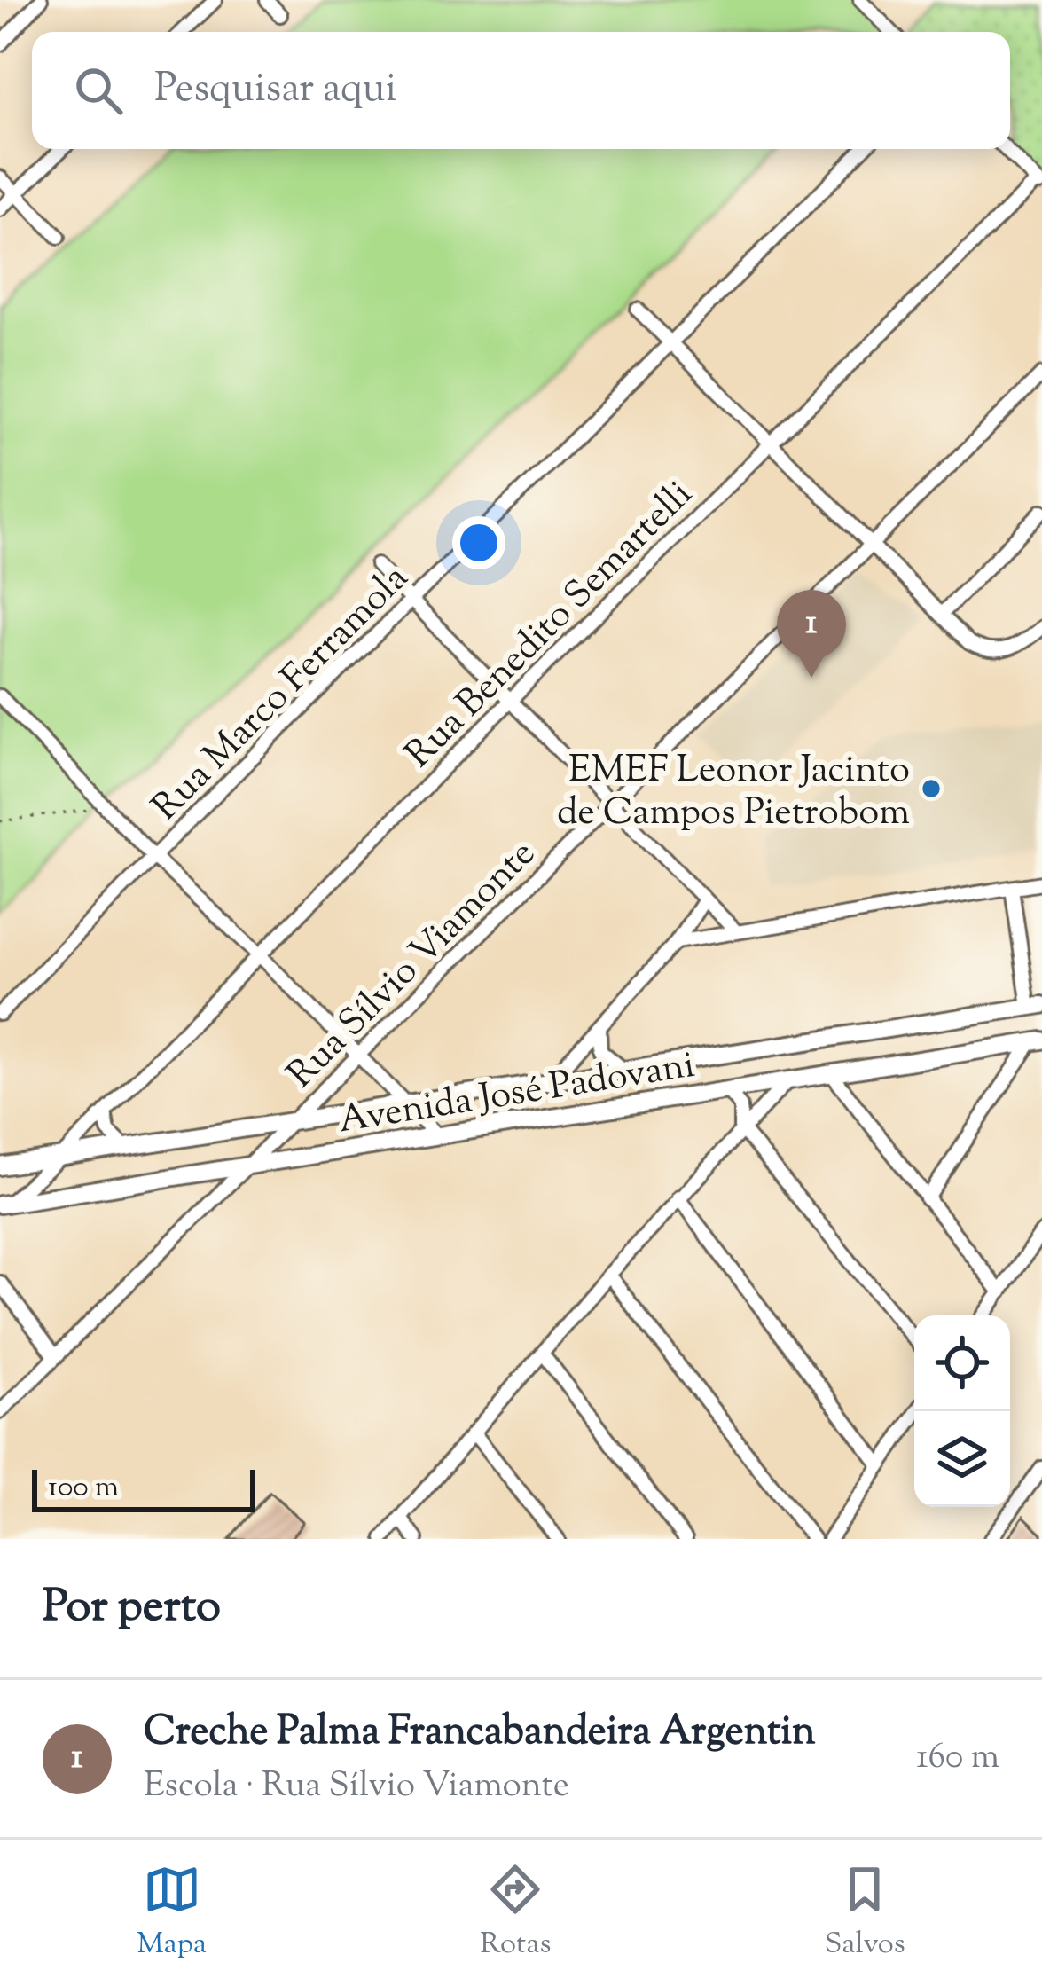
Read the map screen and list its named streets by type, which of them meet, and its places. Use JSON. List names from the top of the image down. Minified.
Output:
{"streets":{"street":["Rua Benedito Semartelli","Rua Marco Ferramola","Rua Sílvio Viamonte","Avenida José Padovani"]},"crossings":[["Rua Benedito Semartelli","Avenida José Padovani"],["Rua Sílvio Viamonte","Avenida José Padovani"]],"places":["EMEF Leonor Jacinto de Campos Pietrobom"],"scale_bar":"100 m","page":{"search":"Pesquisar aqui","pins":"1","scale":"100 m","heading":"Por perto","list":[{"mark":"1","name":"Creche Palma Francabandeira Argentin","note":"Escola · Rua Sílvio Viamonte","value":"160 m"}],"nav":["Mapa","Rotas","Salvos"]}}
